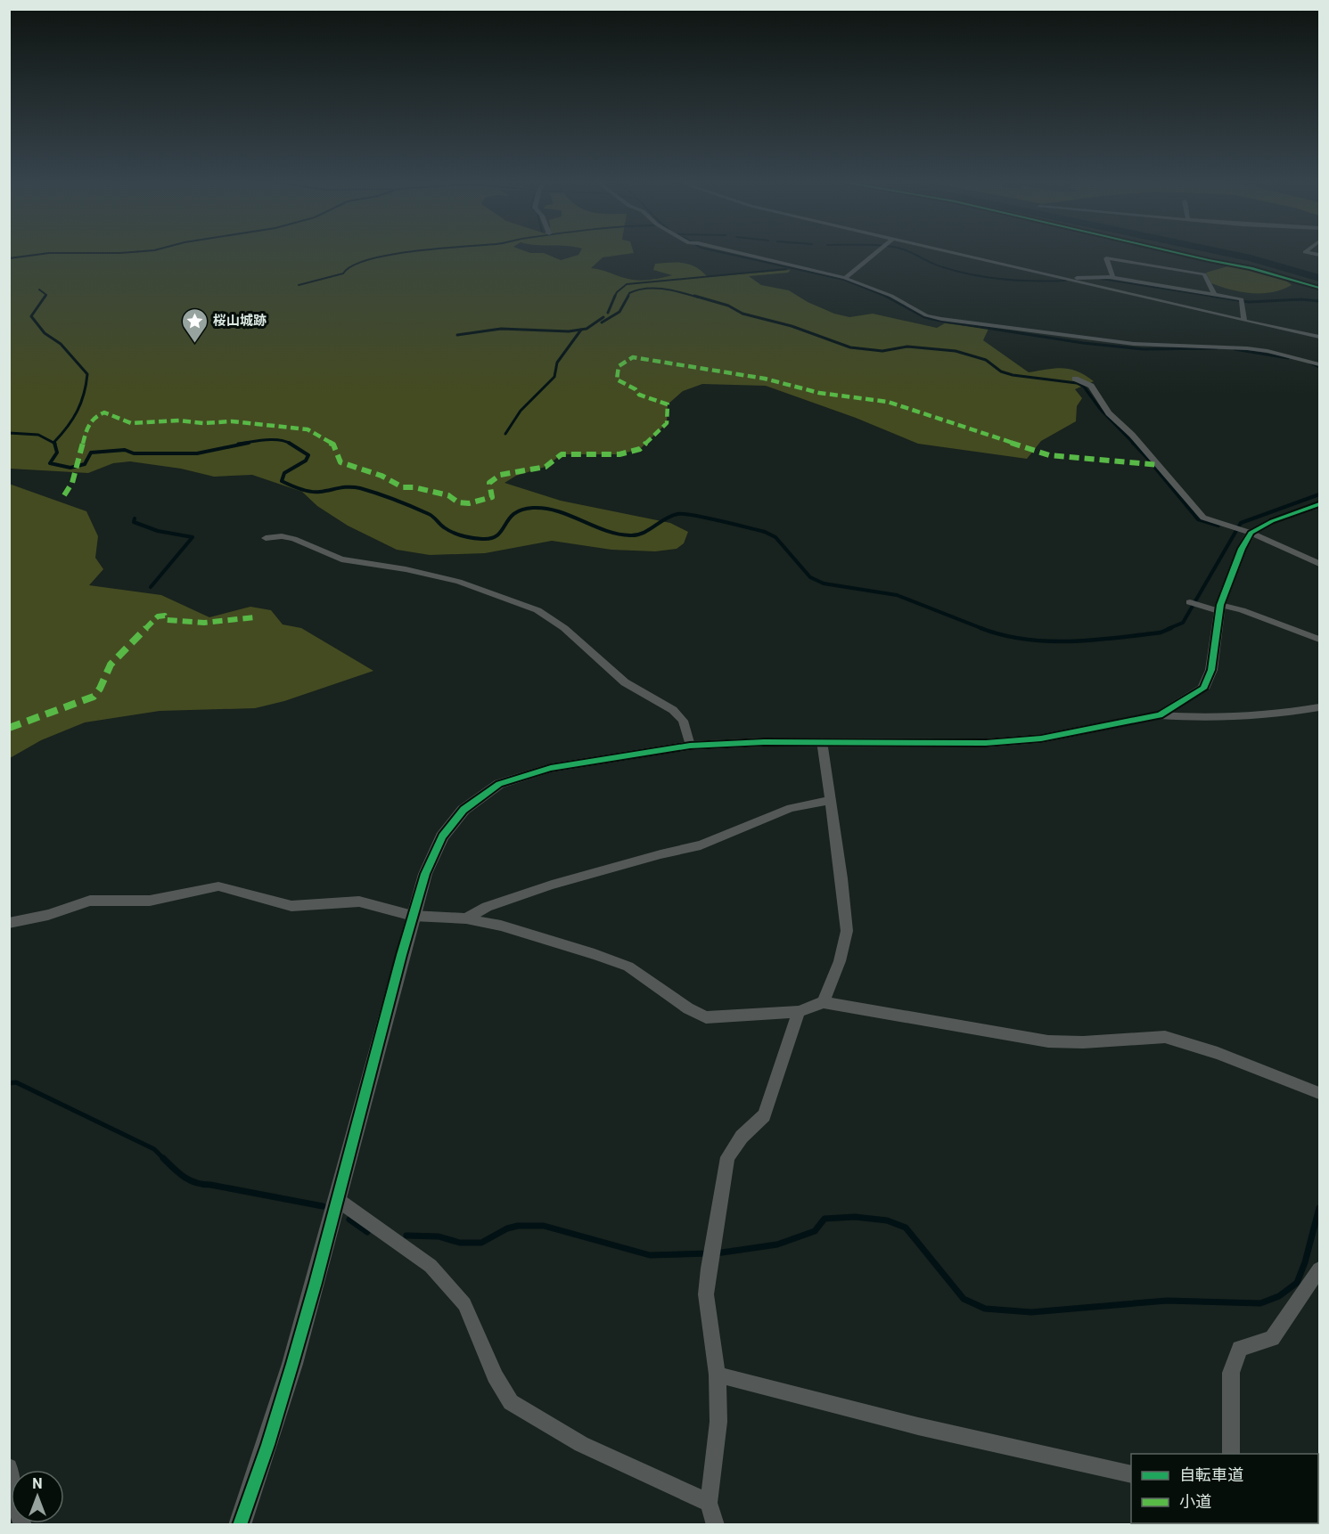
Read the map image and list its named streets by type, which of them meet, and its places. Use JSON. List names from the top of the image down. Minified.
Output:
{"places":{"place":["桜山城跡"]},"legend":["自転車道","小道"],"north":"top"}
